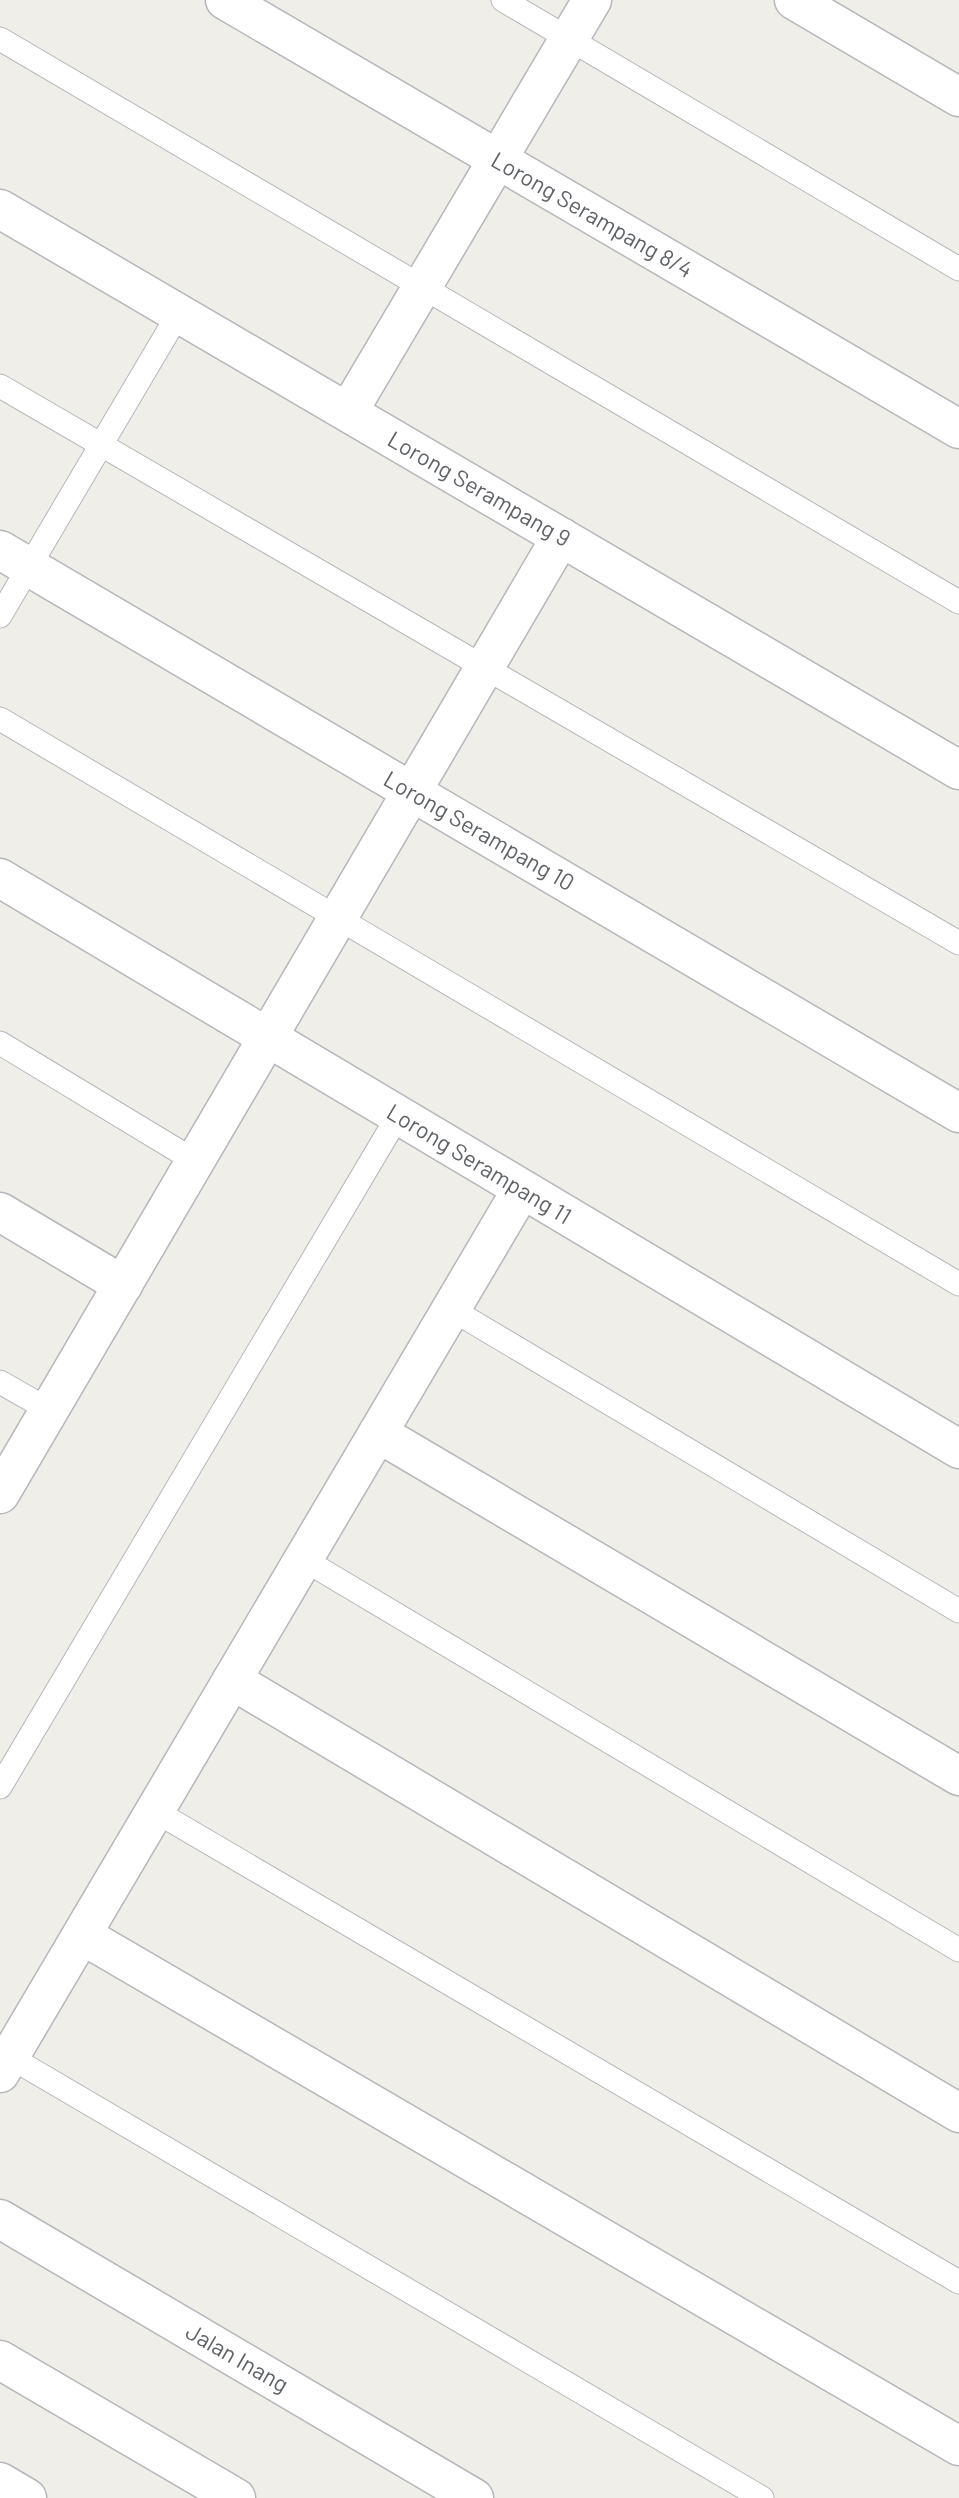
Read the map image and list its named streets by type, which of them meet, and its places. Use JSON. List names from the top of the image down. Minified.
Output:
{"streets":{"street":["Lorong Serampang 8/4","Lorong Serampang 9","Lorong Serampang 10","Lorong Serampang 11","Jalan Inang"]}}
